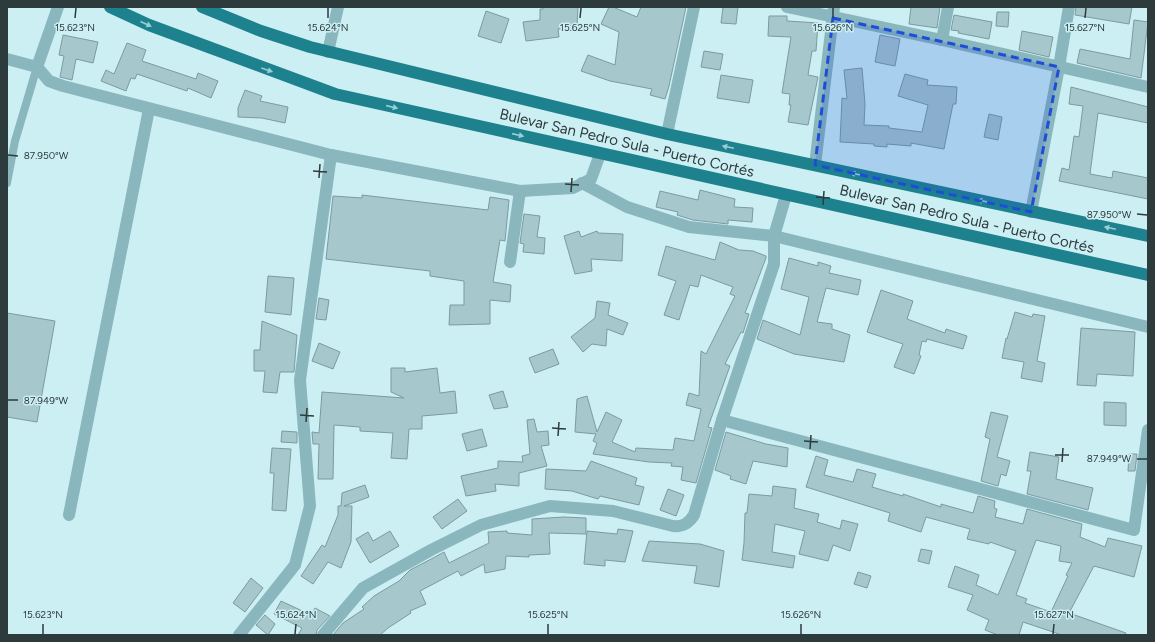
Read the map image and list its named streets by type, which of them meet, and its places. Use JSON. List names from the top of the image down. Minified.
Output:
{"streets":{"highway":["Bulevar San Pedro Sula - Puerto Cortés"]},"coordinates":["15.623°N","15.624°N","15.625°N","15.626°N","15.627°N","87.950°W","87.949°W"]}
